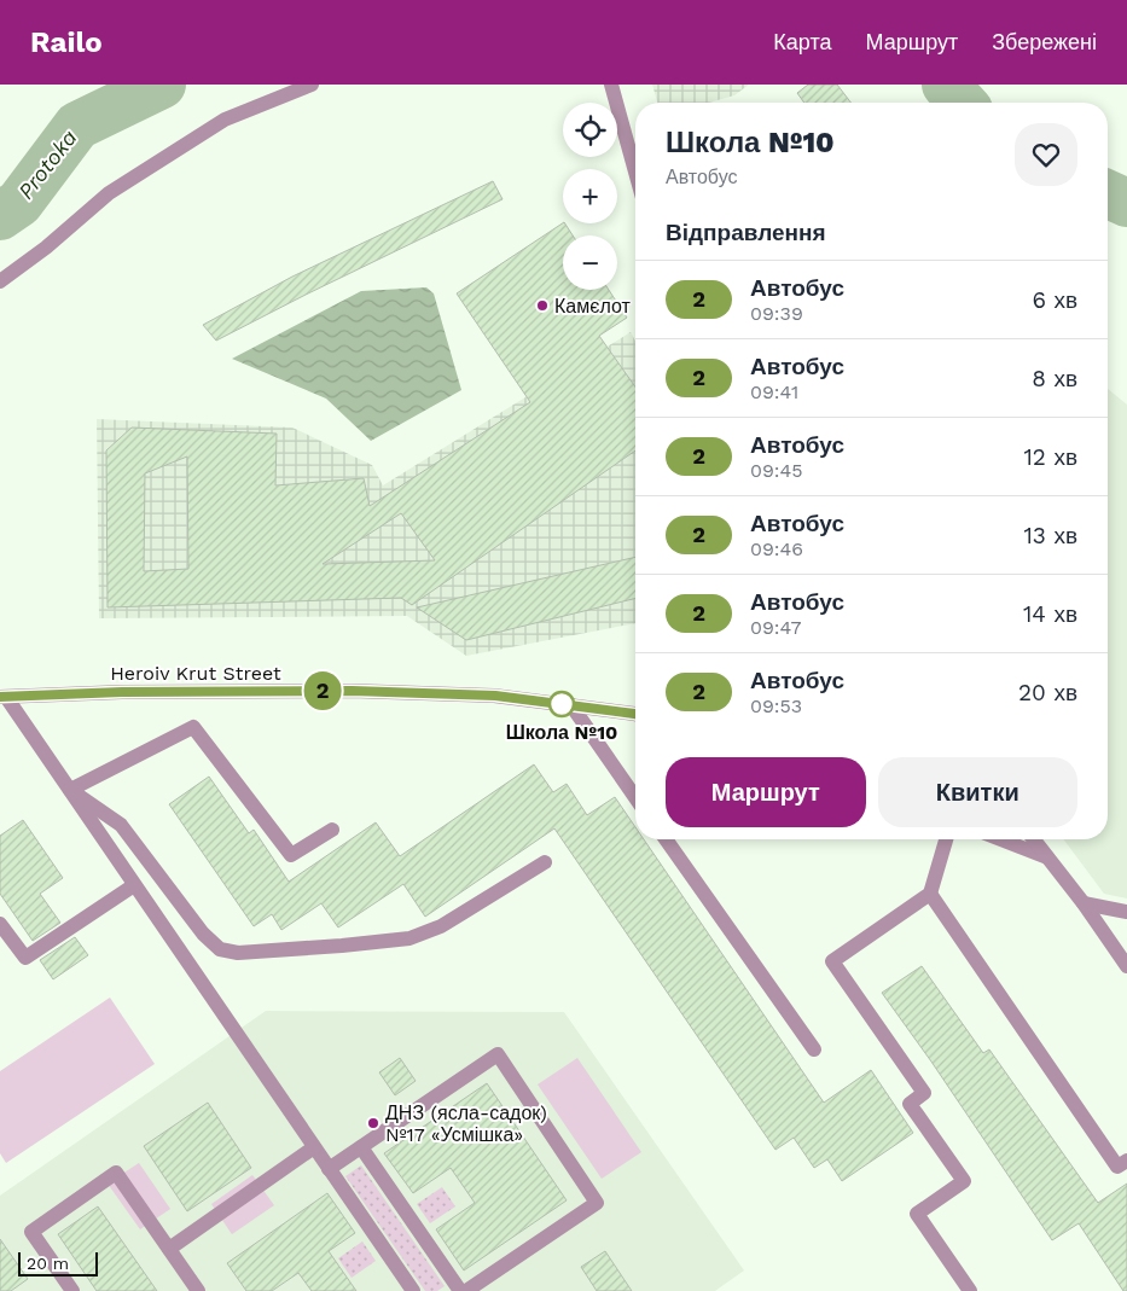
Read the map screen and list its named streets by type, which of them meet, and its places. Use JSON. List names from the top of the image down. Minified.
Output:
{"streets":{"street":["Heroiv Krut Street"]},"water":["Protoka"],"places":["Камєлот","Школа №10","ДНЗ (ясла-садок) №17 «Усмішка»"],"lines":["bus line 2"],"scale_bar":"20 m","page":{"header":"Railo","nav":["Карта","Маршрут","Збережені"],"on_map":"2","map_buttons":["+","−"],"heading":[["Школа №10","Автобус"],"Відправлення"],"list":[{"mark":"2","name":"Автобус","note":"09:39","value":"6 хв"},{"mark":"2","name":"Автобус","note":"09:41","value":"8 хв"},{"mark":"2","name":"Автобус","note":"09:45","value":"12 хв"},{"mark":"2","name":"Автобус","note":"09:46","value":"13 хв"},{"mark":"2","name":"Автобус","note":"09:47","value":"14 хв"},{"mark":"2","name":"Автобус","note":"09:53","value":"20 хв"}],"buttons":["Маршрут","Квитки"],"scale":"20 m"}}
